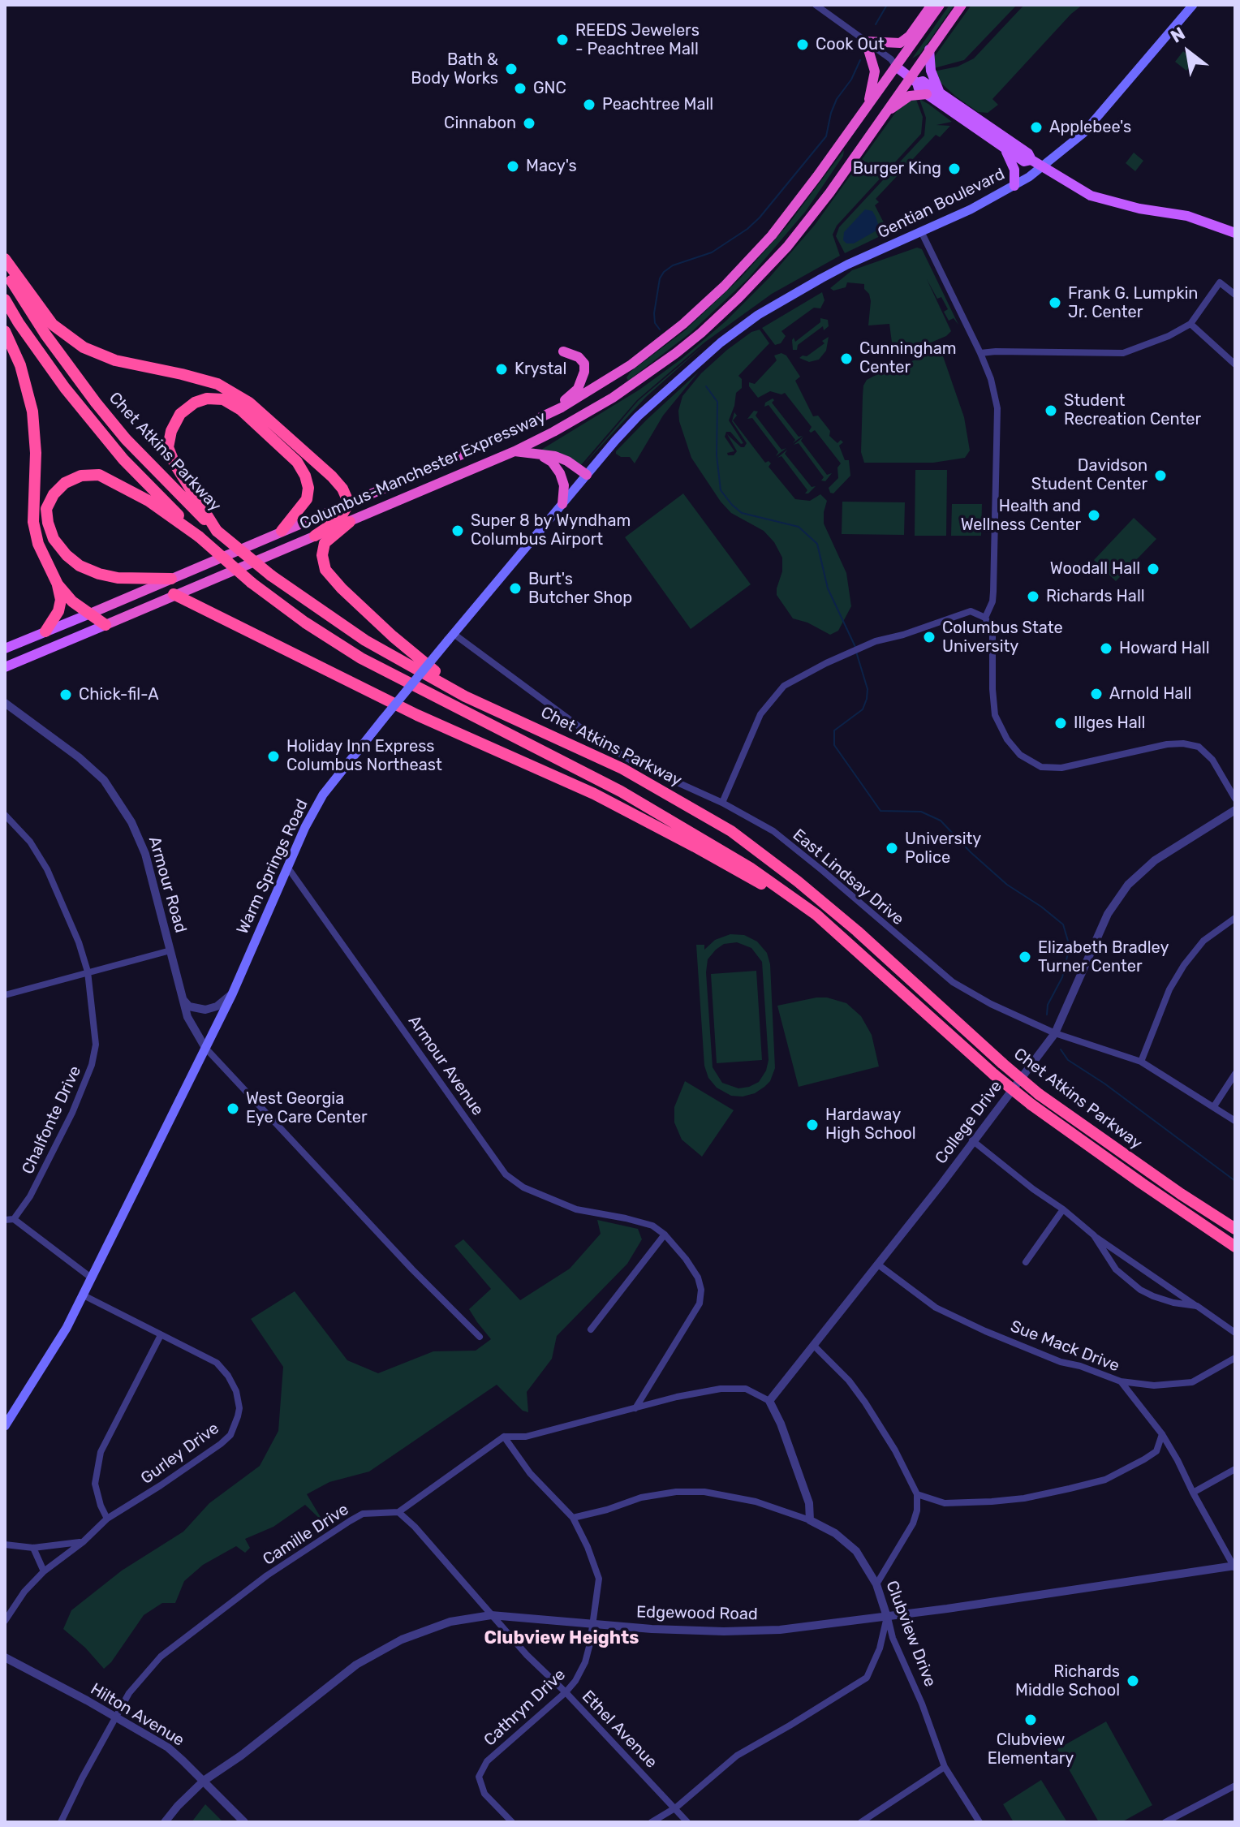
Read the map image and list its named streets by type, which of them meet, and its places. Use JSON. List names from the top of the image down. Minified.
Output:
{"streets":{"highway":["Chet Atkins Parkway","Columbus-Manchester Expressway"],"main road":["Gentian Boulevard","Warm Springs Road"],"street":["East Lindsay Drive","Armour Road","Armour Avenue","Chalfonte Drive","College Drive","Sue Mack Drive","Gurley Drive","Camille Drive","Edgewood Road","Clubview Drive","Cathryn Drive","Hilton Avenue","Ethel Avenue"]},"crossings":[["Gentian Boulevard","Warm Springs Road"],["Warm Springs Road","East Lindsay Drive"],["Warm Springs Road","Armour Road"],["Warm Springs Road","Armour Avenue"],["Warm Springs Road","Gurley Drive"],["East Lindsay Drive","College Drive"],["College Drive","Sue Mack Drive"],["Sue Mack Drive","Edgewood Road"],["Camille Drive","Hilton Avenue"],["Camille Drive","Ethel Avenue"],["Edgewood Road","Clubview Drive"],["Edgewood Road","Cathryn Drive"],["Edgewood Road","Hilton Avenue"],["Edgewood Road","Ethel Avenue"],["Cathryn Drive","Ethel Avenue"]],"districts":["Clubview Heights"],"places":["REEDS Jewelers - Peachtree Mall","Cook Out","Bath & Body Works","GNC","Peachtree Mall","Cinnabon","Applebee's","Macy's","Burger King","Frank G. Lumpkin Jr. Center","Cunningham Center","Krystal","Student Recreation Center","Davidson Student Center","Health and Wellness Center","Super 8 by Wyndham Columbus Airport","Woodall Hall","Burt's Butcher Shop","Richards Hall","Columbus State University","Howard Hall","Arnold Hall","Chick-fil-A","Illges Hall","Holiday Inn Express Columbus Northeast","University Police","Elizabeth Bradley Turner Center","West Georgia Eye Care Center","Hardaway High School","Richards Middle School","Clubview Elementary"],"north":"top left"}
